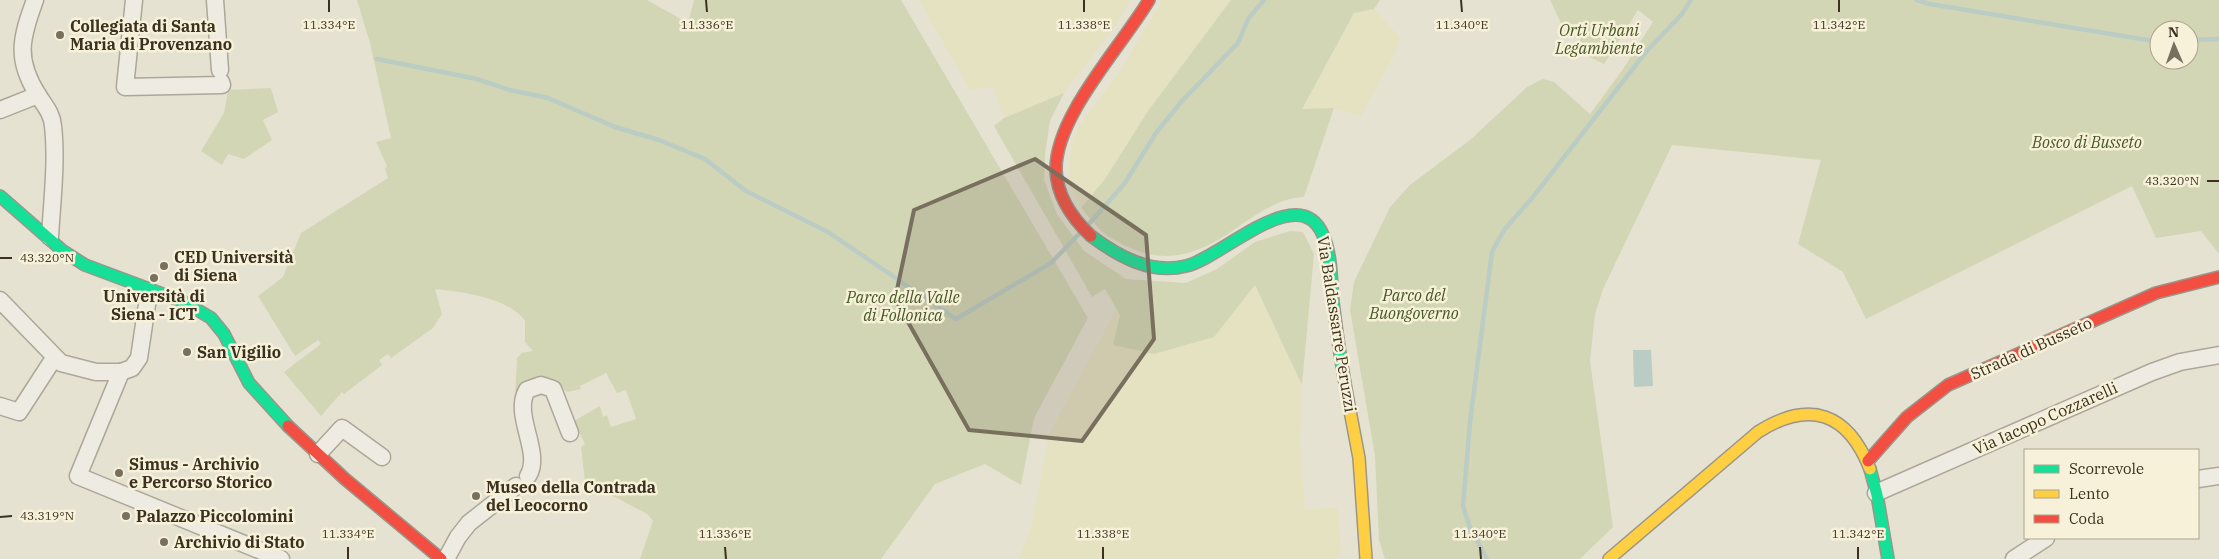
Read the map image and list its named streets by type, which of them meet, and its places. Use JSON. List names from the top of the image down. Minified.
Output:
{"streets":{"street":["Via Baldassarre Peruzzi","Strada di Busseto","Via Iacopo Cozzarelli"]},"parks":["Orti Urbani Legambiente","Bosco di Busseto","Parco del Buongoverno","Parco della Valle di Follonica"],"places":["Collegiata di Santa Maria di Provenzano","CED Università di Siena","Università di Siena - ICT","San Vigilio","Simus - Archivio e Percorso Storico","Museo della Contrada del Leocorno","Palazzo Piccolomini","Archivio di Stato"],"legend":["Scorrevole","Lento","Coda"],"north":"top","coordinates":["11.334°E","11.336°E","11.338°E","11.340°E","11.342°E","43.320°N","43.319°N"]}
